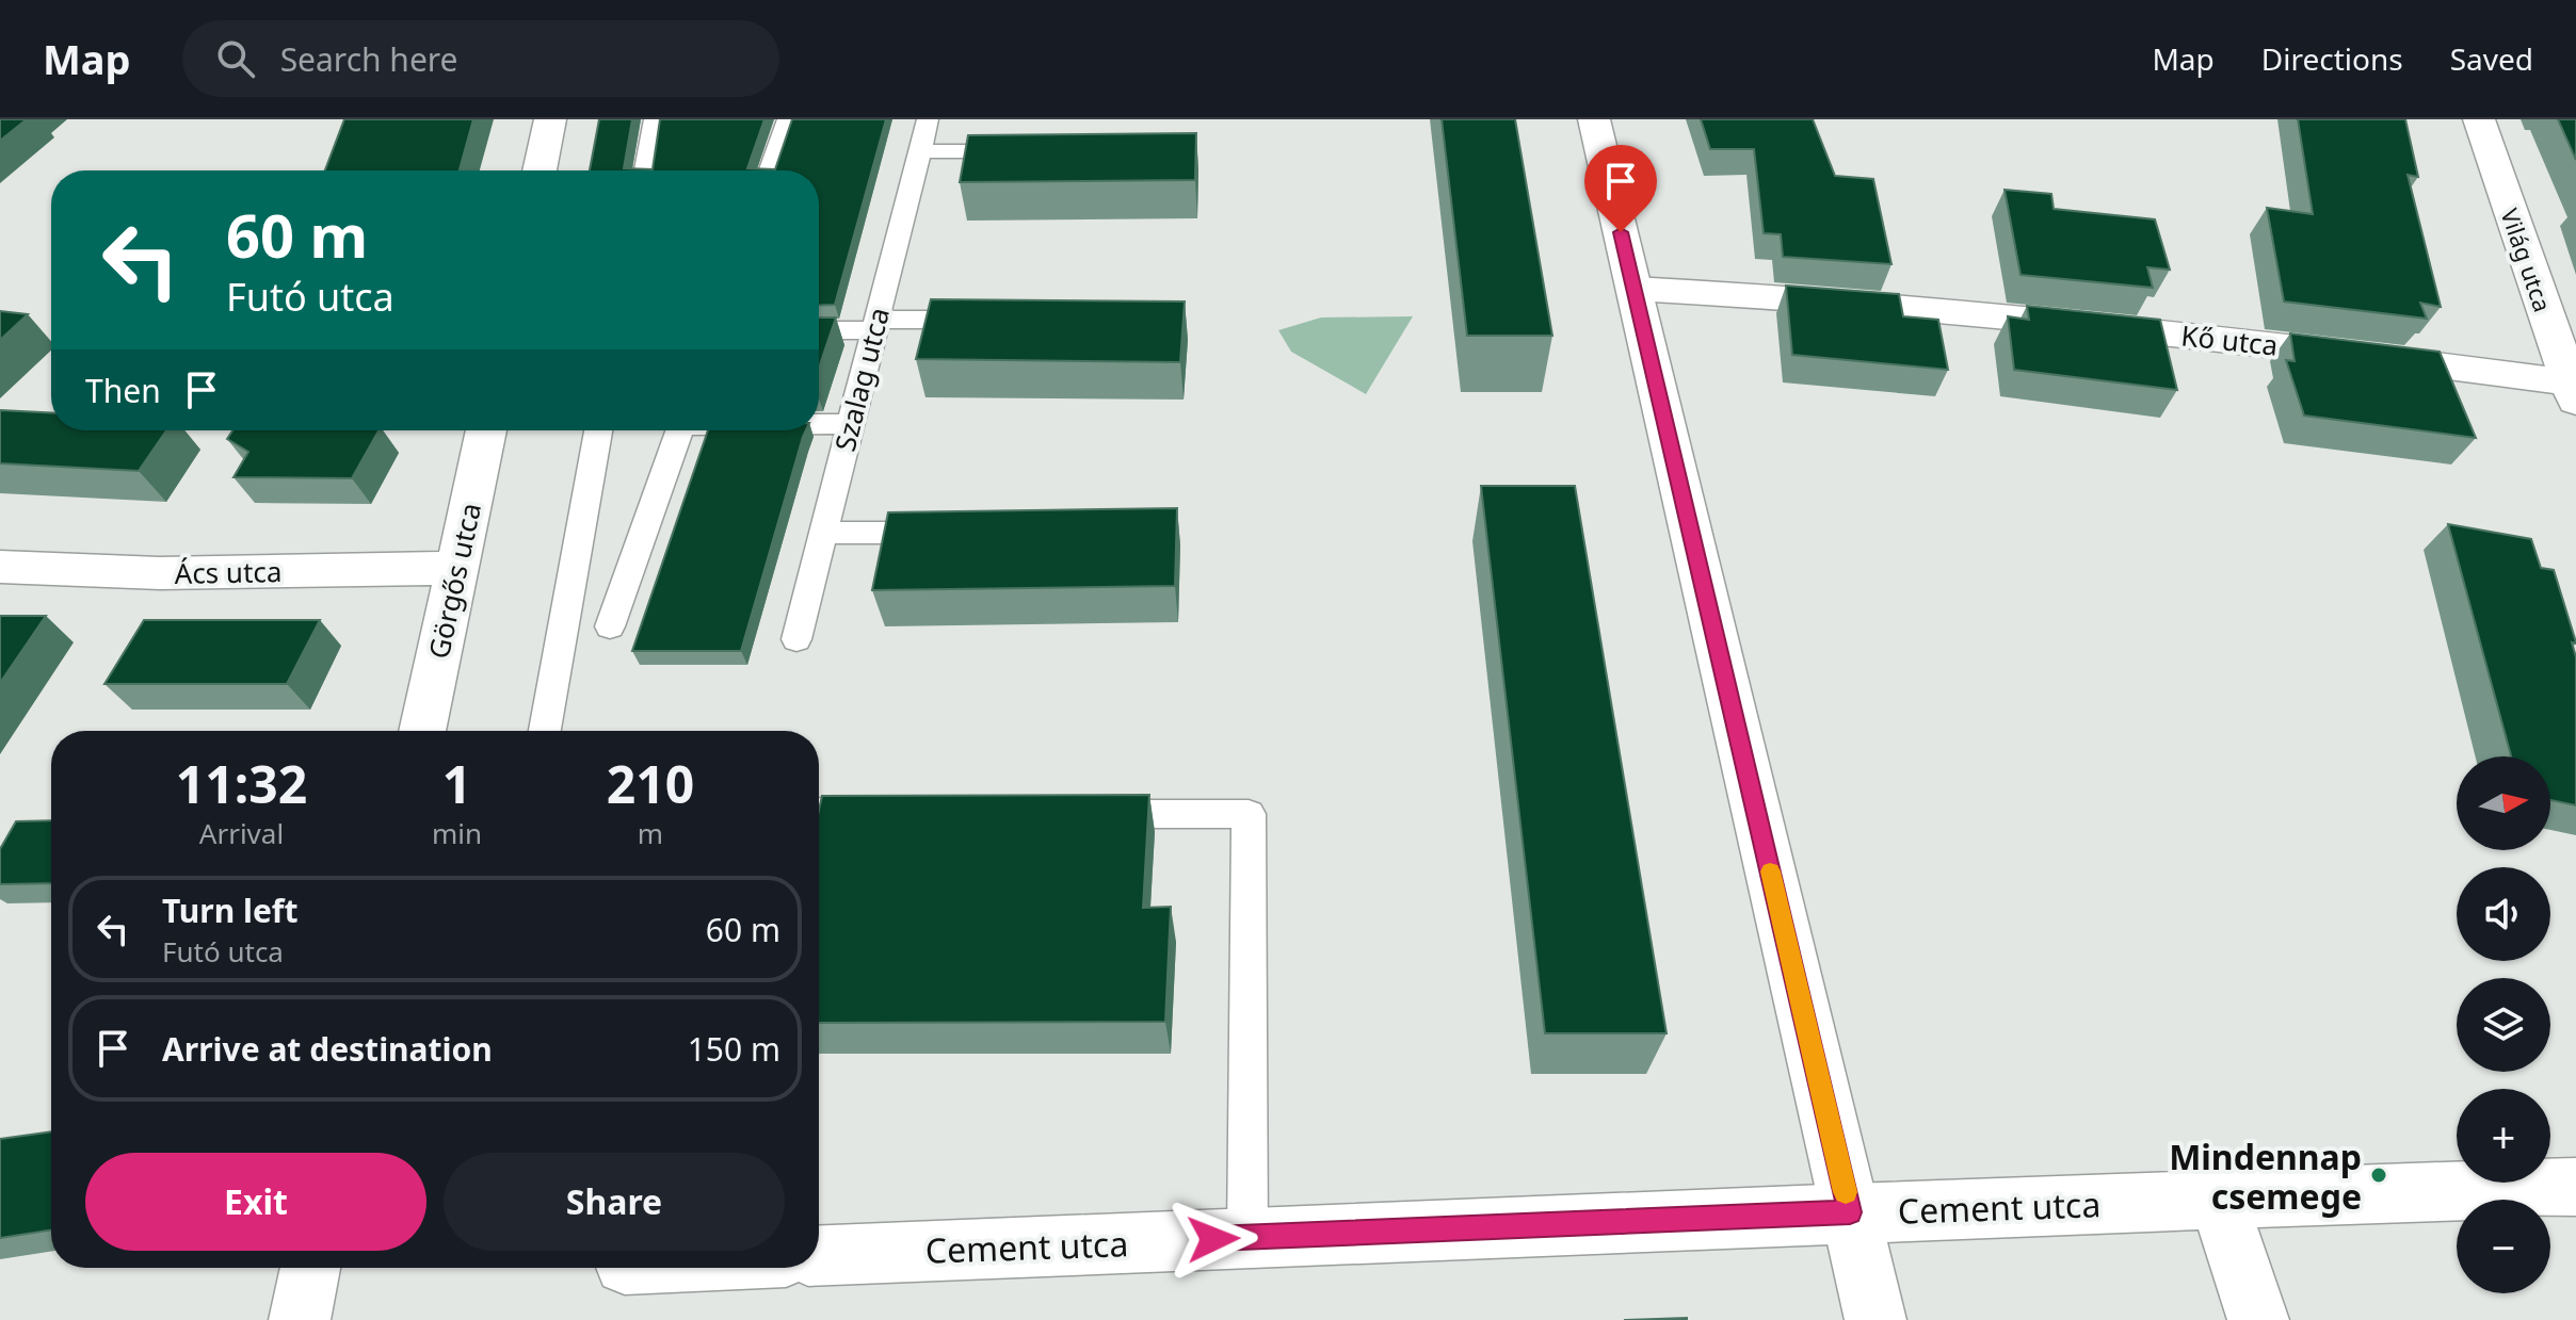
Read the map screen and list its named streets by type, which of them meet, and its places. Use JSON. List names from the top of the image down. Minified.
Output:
{"streets":{"street":["Világ utca","Kő utca","Ács utca","Görgős utca","Cement utca"],"lane":["Szalag utca"]},"crossings":[["Világ utca","Kő utca"],["Ács utca","Görgős utca"]],"places":["Mindennap csemege"],"north":"right","page":{"header":"Map","search":"Search here","nav":["Map","Directions","Saved"],"turn":["60 m","Futó utca"],"then":"Then","eta":["11:32","Arrival","1","min","210","m"],"map_buttons":["+","−"],"list":[{"name":"Turn left","note":"Futó utca","value":"60 m"},{"name":"Arrive at destination","value":"150 m"}],"buttons":["Exit","Share"]}}
